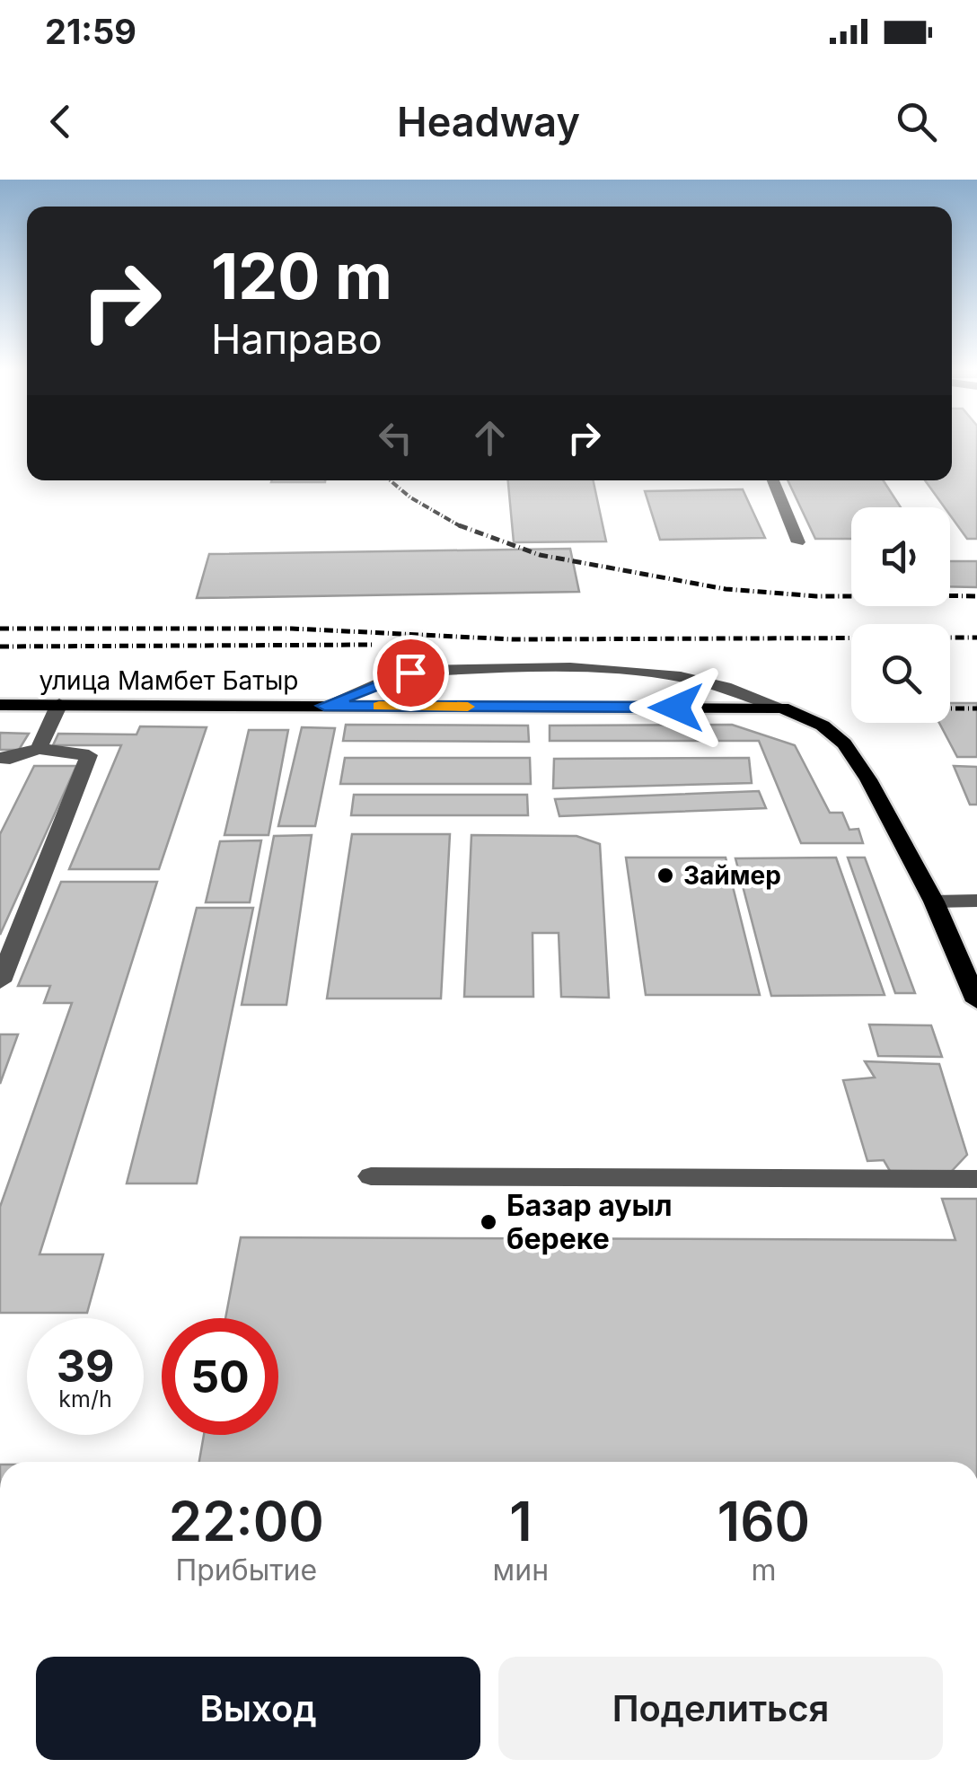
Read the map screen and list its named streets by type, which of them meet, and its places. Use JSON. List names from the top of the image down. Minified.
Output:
{"streets":{"main road":["улица Мамбет Батыр"]},"places":["Займер","Базар ауыл береке"],"page":{"status":"21:59","header":"Headway","turn":["120 m","Направо"],"speed":"39 km/h","limit":"50","eta":["22:00","Прибытие","1","мин","160","m"],"buttons":["Выход","Поделиться"]}}
